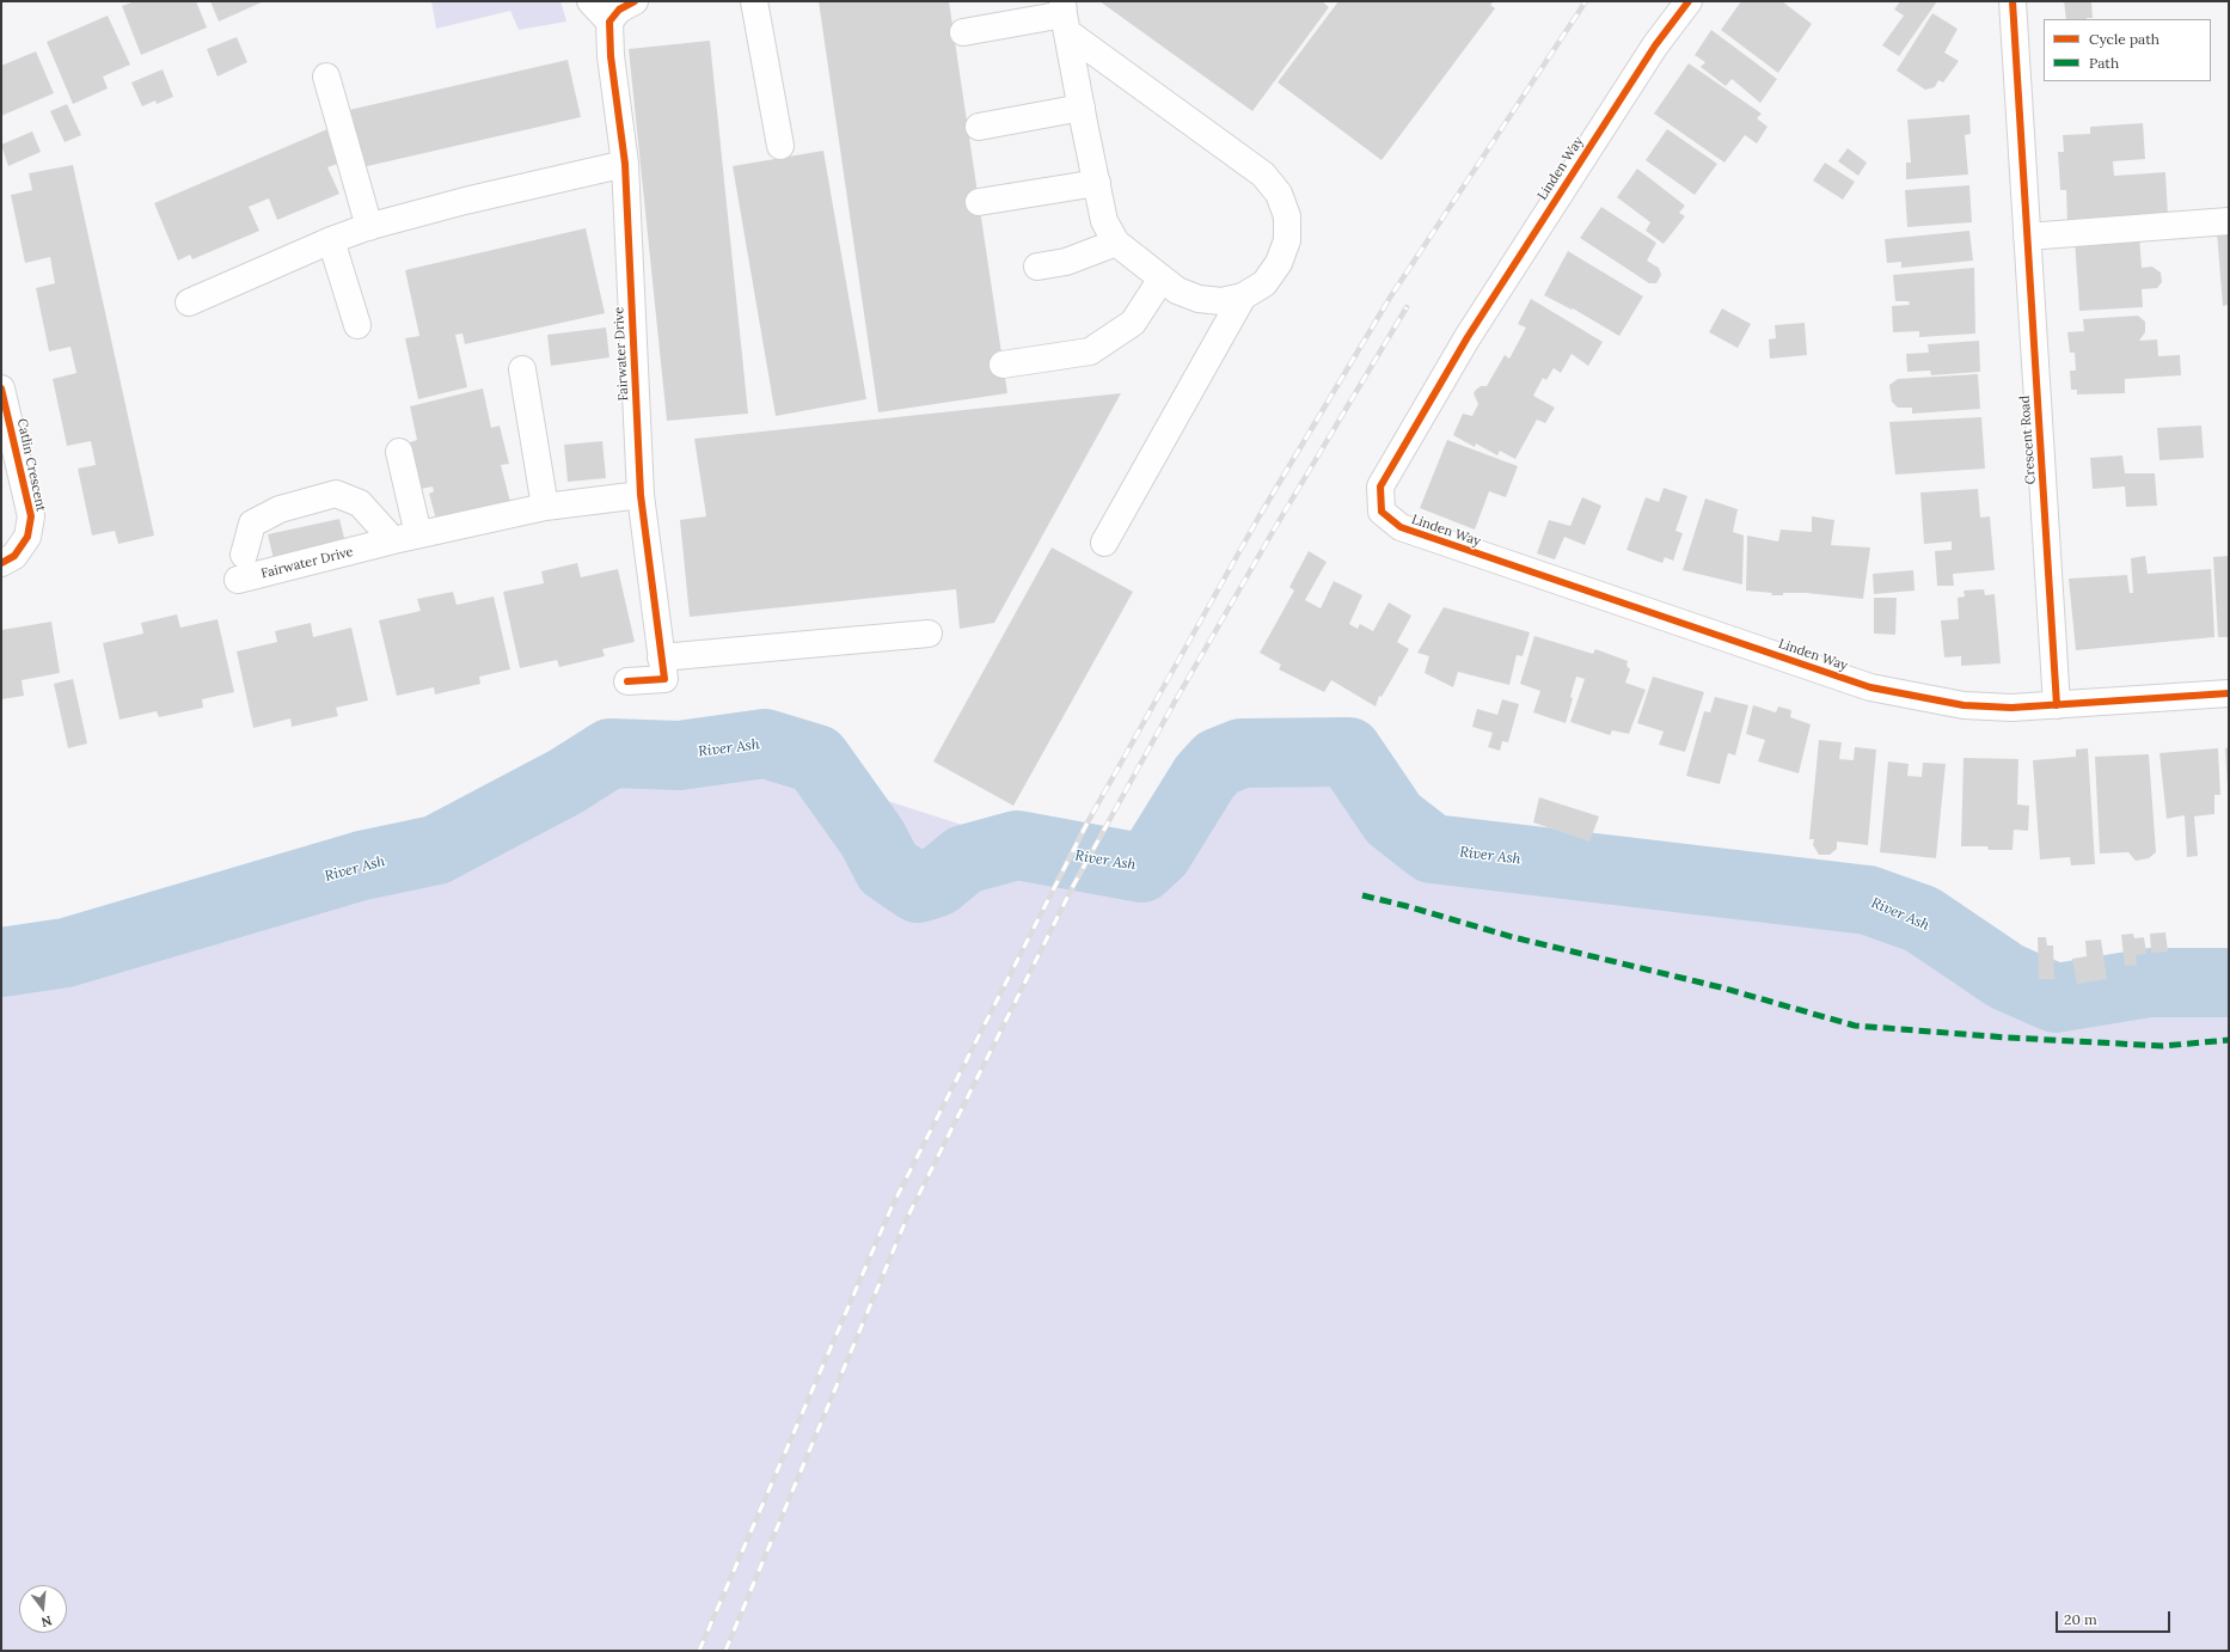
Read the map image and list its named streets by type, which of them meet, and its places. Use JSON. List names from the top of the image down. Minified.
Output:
{"streets":{"street":["Linden Way","Fairwater Drive","Crescent Road","Catlin Crescent"]},"crossings":[["Linden Way","Crescent Road"]],"water":["River Ash"],"legend":["Cycle path","Path"],"scale_bar":"20 m","north":"bottom"}
